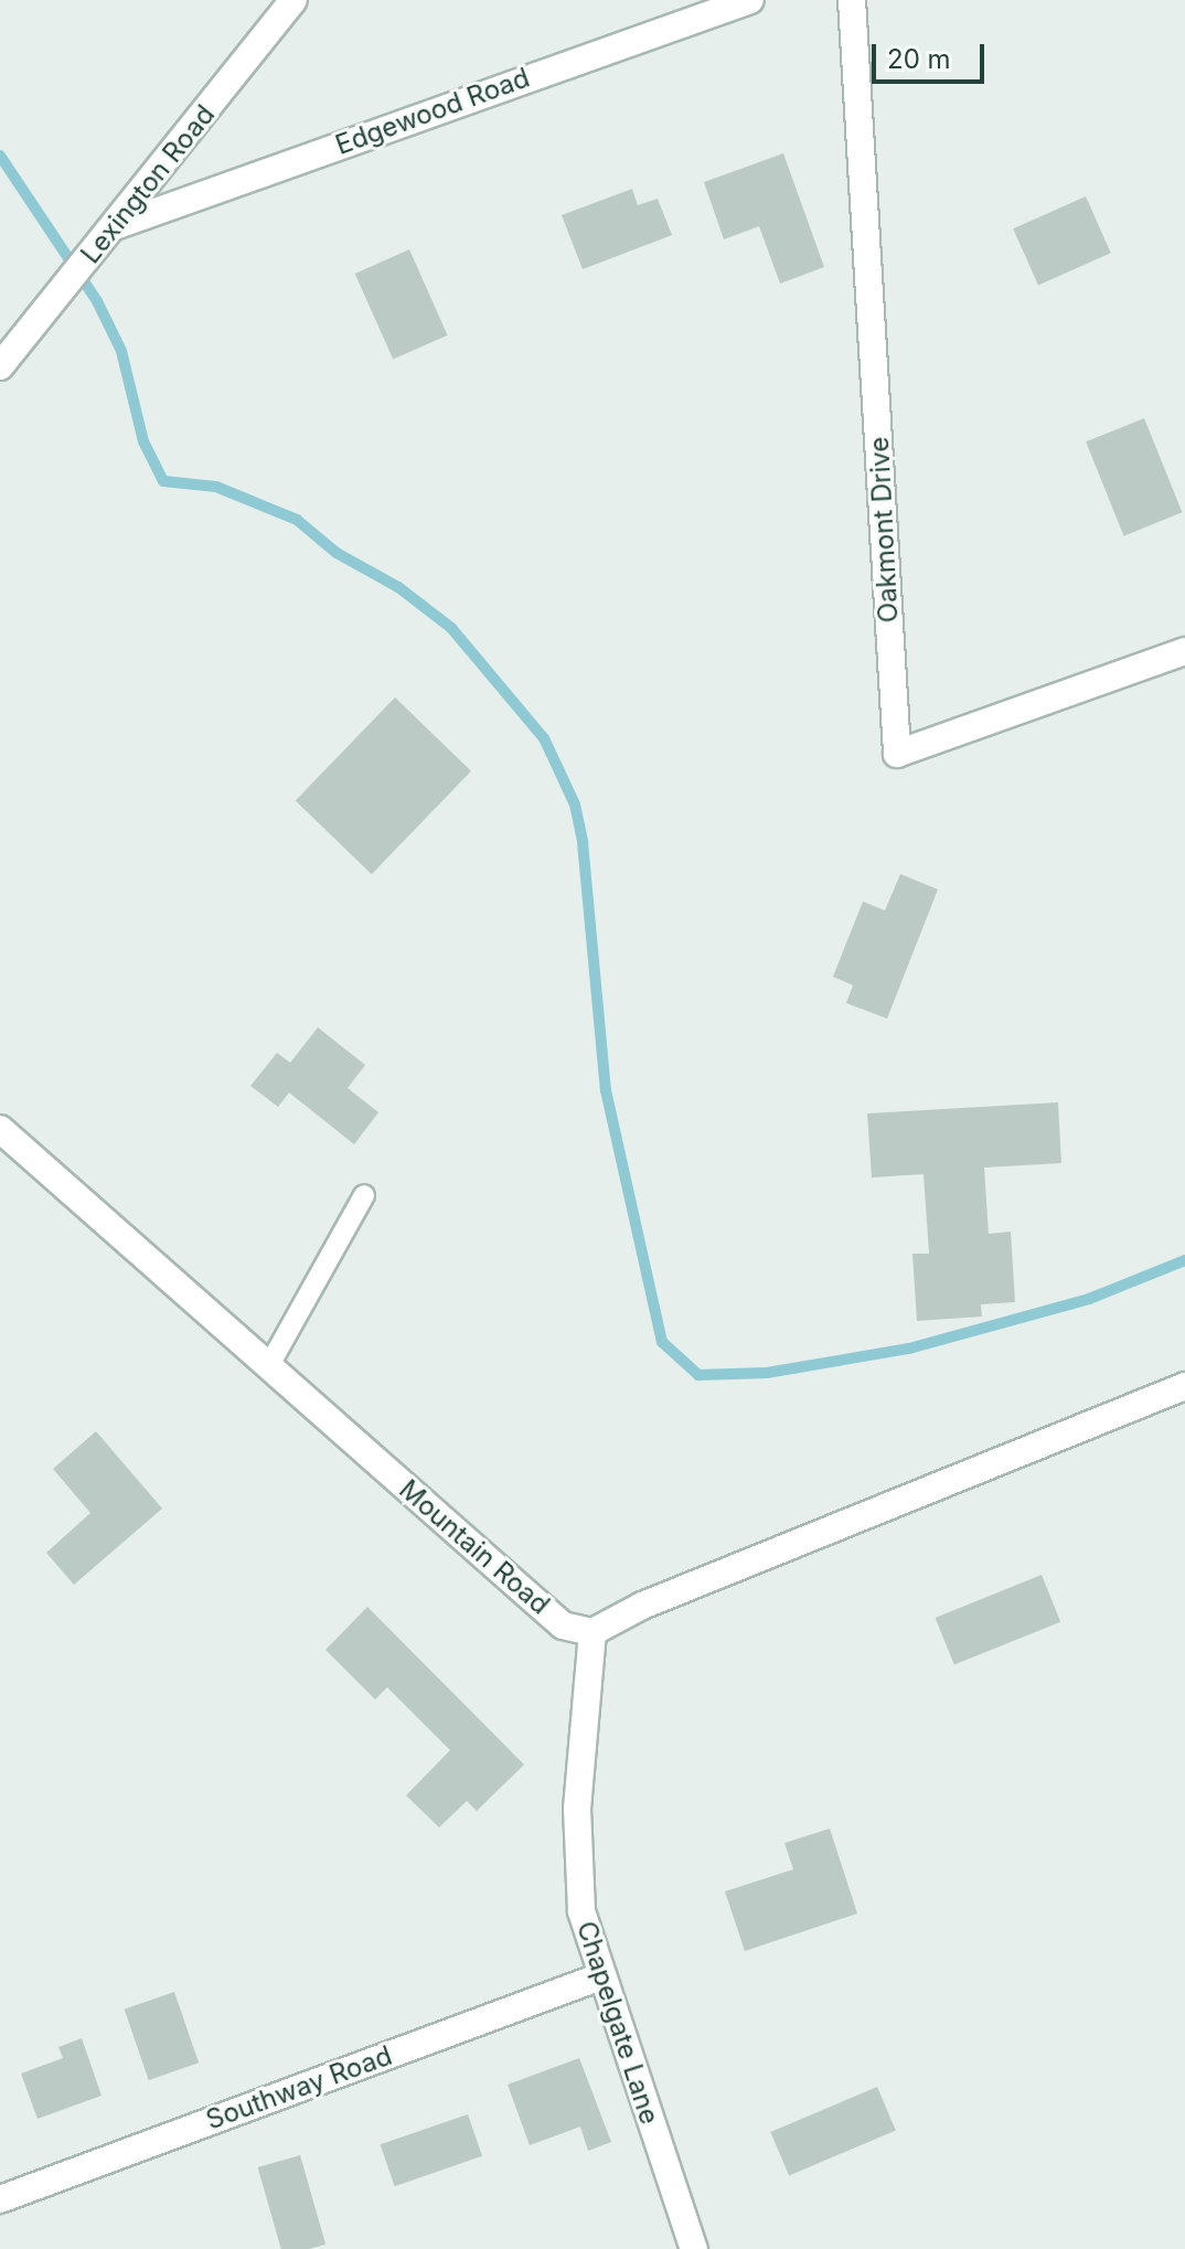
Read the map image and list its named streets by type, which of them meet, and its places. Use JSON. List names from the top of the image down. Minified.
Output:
{"streets":{"street":["Edgewood Road","Lexington Road","Oakmont Drive","Mountain Road","Chapelgate Lane","Southway Road"]},"crossings":[["Edgewood Road","Lexington Road"],["Mountain Road","Chapelgate Lane"],["Chapelgate Lane","Southway Road"]],"scale_bar":"20 m"}
